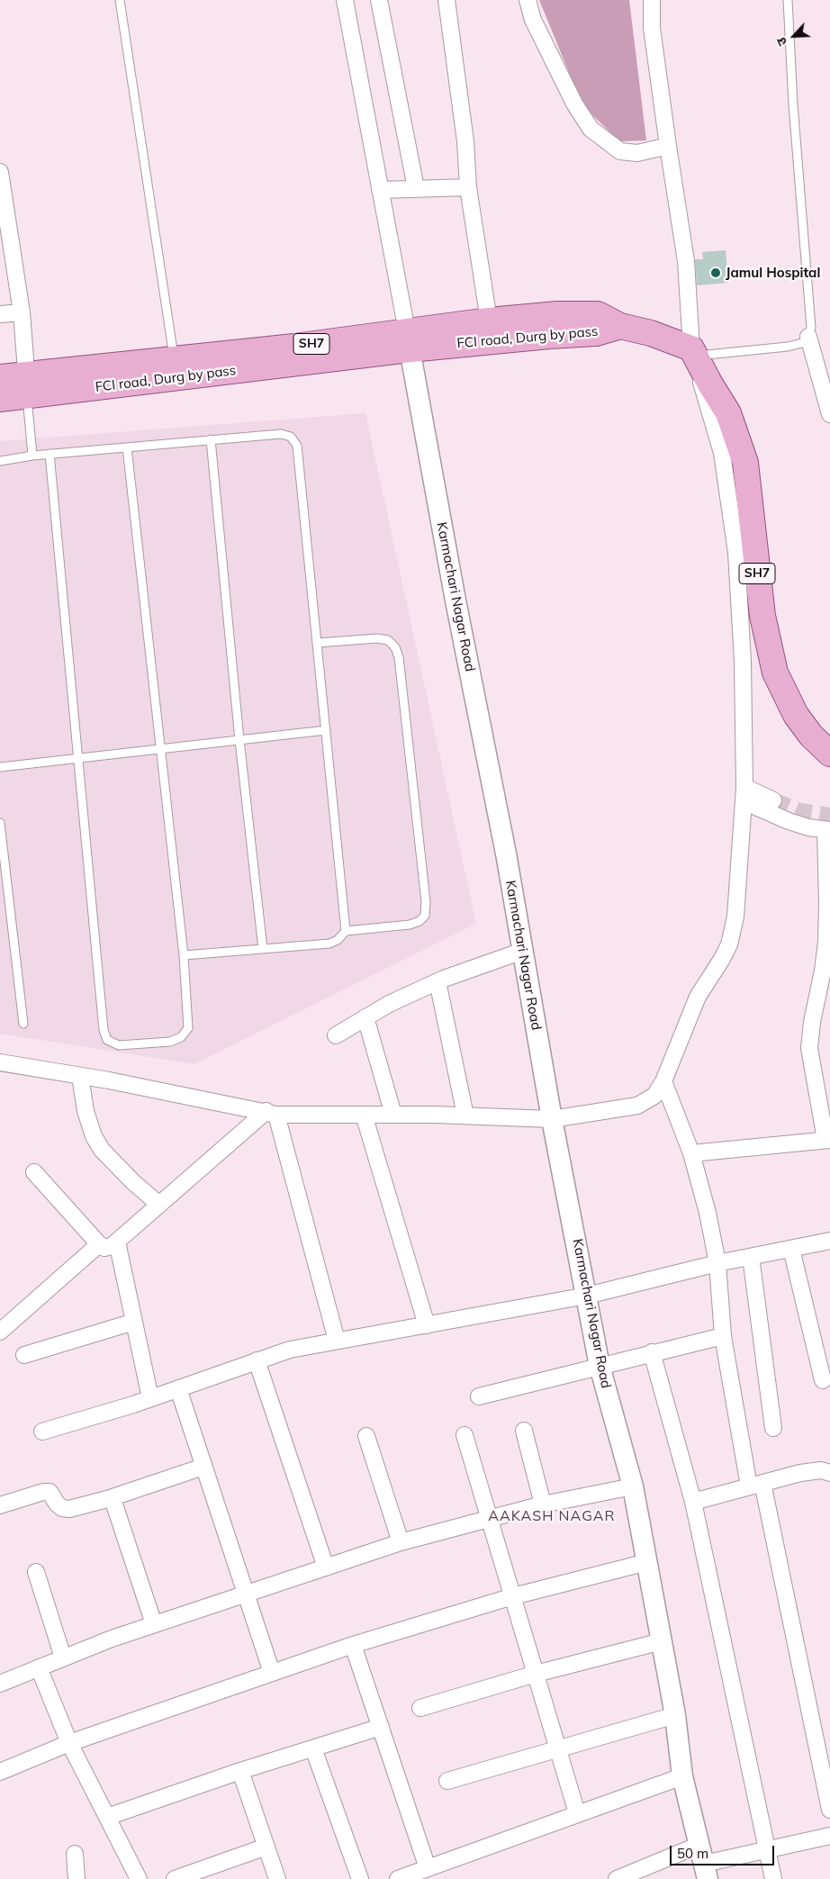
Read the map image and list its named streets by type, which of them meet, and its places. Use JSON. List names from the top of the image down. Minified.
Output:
{"streets":{"main road":["FCI road, Durg by pass","SH7"],"street":["Karmachari Nagar Road"]},"crossings":[["FCI road, Durg by pass","SH7"],["FCI road, Durg by pass","Karmachari Nagar Road"]],"districts":["AAKASH NAGAR"],"places":["Jamul Hospital"],"scale_bar":"50 m","north":"bottom left"}
